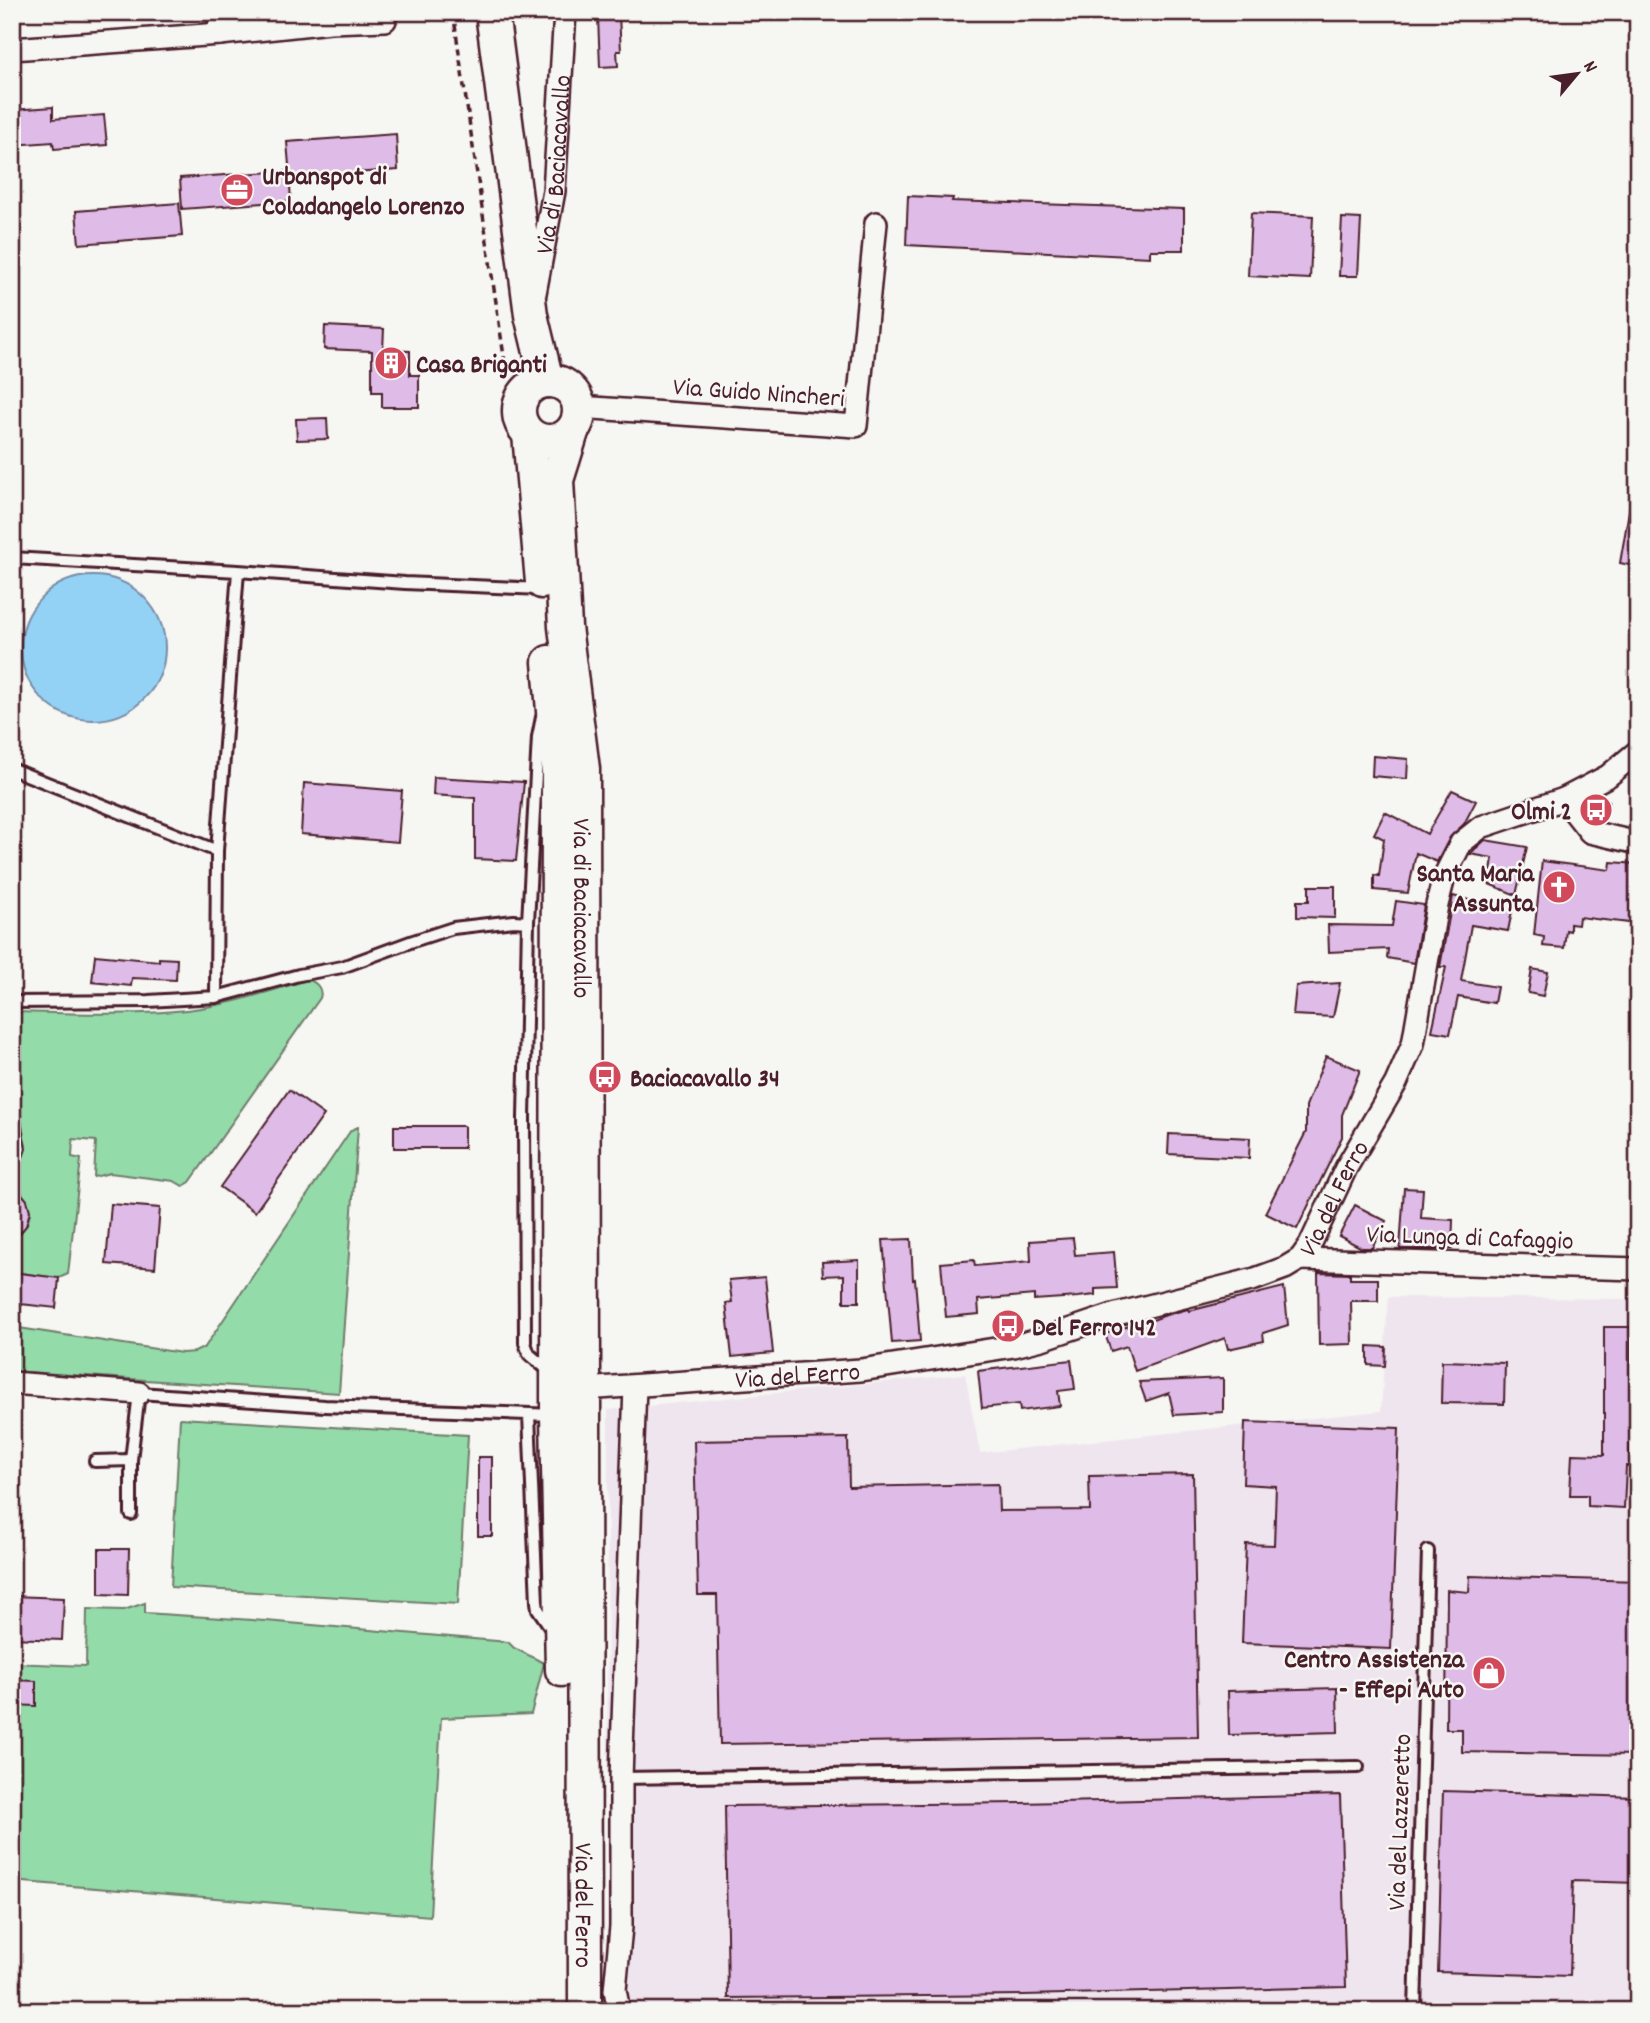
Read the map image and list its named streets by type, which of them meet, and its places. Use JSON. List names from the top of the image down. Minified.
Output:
{"streets":{"main road":["Via di Baciacavallo","Via del Ferro"],"street":["Via Guido Nincheri","Via Lunga di Cafaggio"],"lane":["Via del Lazzeretto"]},"crossings":[["Via di Baciacavallo","Via Guido Nincheri"],["Via di Baciacavallo","Via del Ferro"],["Via del Ferro","Via Lunga di Cafaggio"]],"places":{"office":["Urbanspot di Coladangelo Lorenzo"],"building":["Casa Briganti"],"bus stop":["Olmi 2","Baciacavallo 34","Del Ferro 142"],"church":["Santa Maria Assunta"],"shop":["Centro Assistenza - Effepi Auto"]},"north":"top right"}
